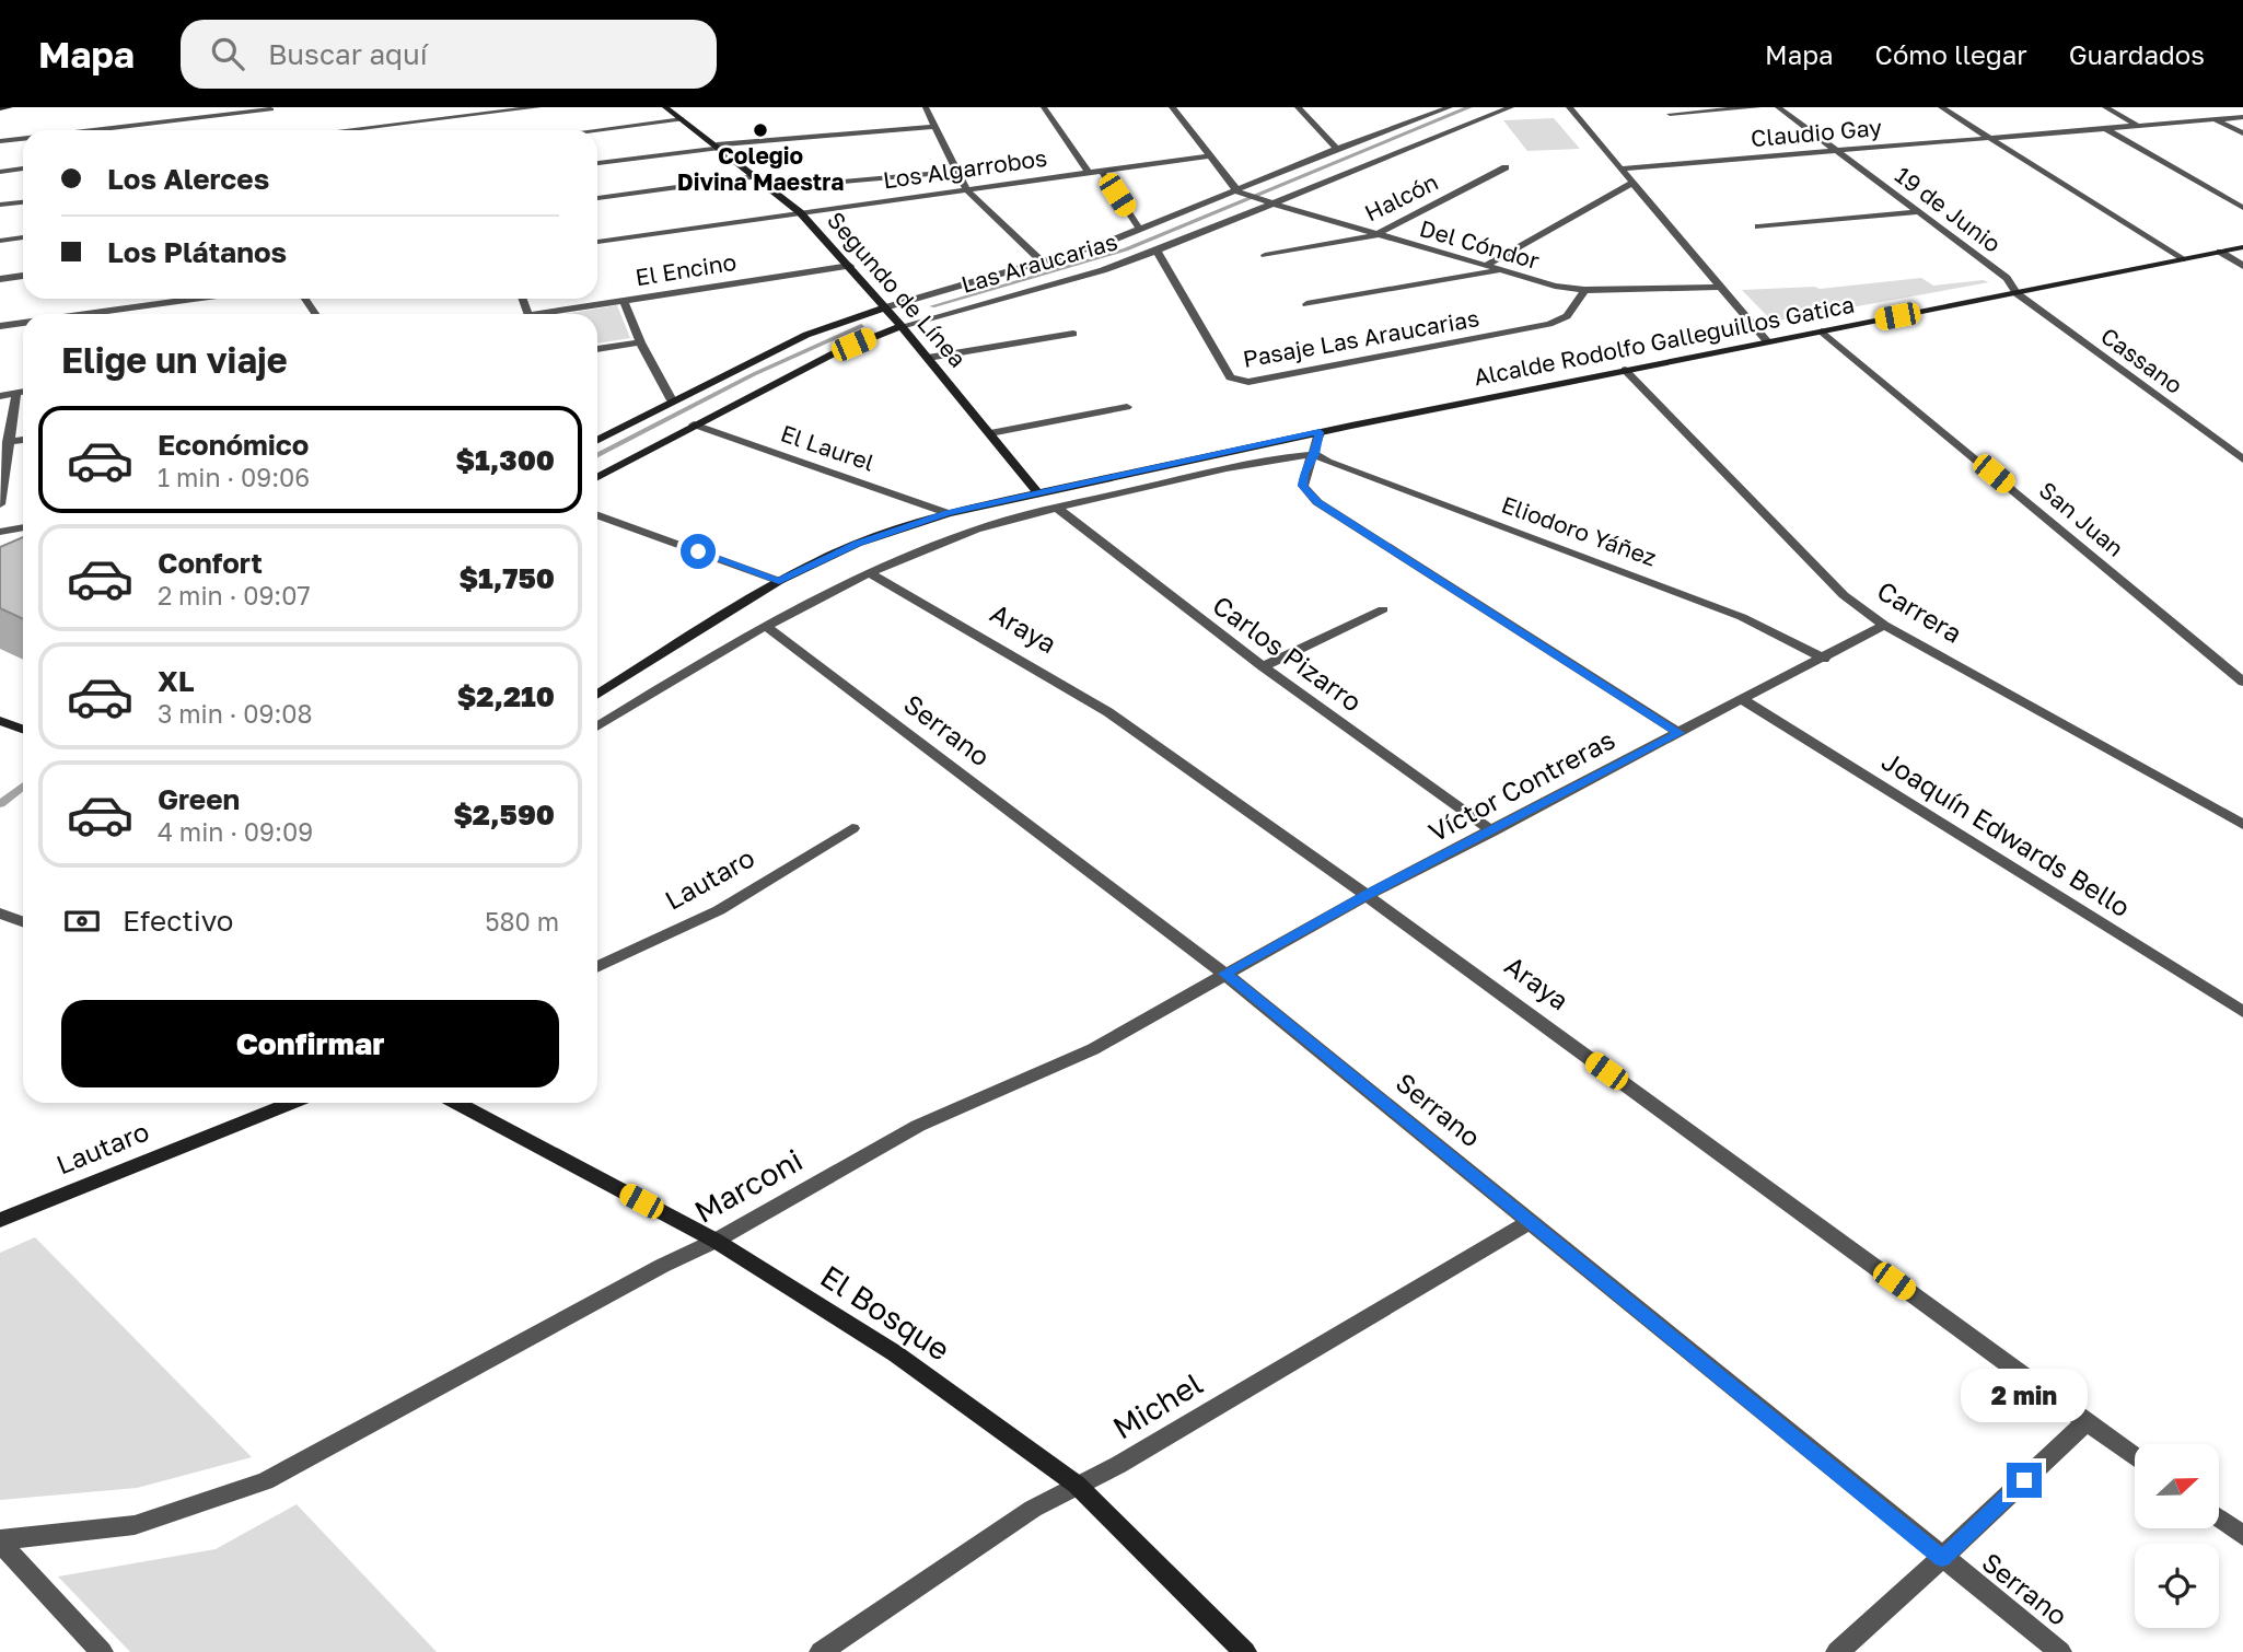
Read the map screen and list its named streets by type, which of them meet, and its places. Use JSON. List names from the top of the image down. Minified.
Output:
{"streets":{"street":["Claudio Gay","Los Algarrobos","Halcón","19 de Junio","Del Cóndor","Las Araucarias","El Encino","Segundo de Línea","Pasaje Las Araucarias","Alcalde Rodolfo Galleguillos Gatica","Cassano","El Laurel","San Juan","Eliodoro Yáñez","Carrera","Araya","Carlos Pizarro","Serrano","Víctor Contreras","Joaquín Edwards Bello","Lautaro","Marconi","El Bosque","Michel"]},"crossings":[["Claudio Gay","19 de Junio"],["Los Algarrobos","Segundo de Línea"],["Halcón","Del Cóndor"],["19 de Junio","Alcalde Rodolfo Galleguillos Gatica"],["19 de Junio","Cassano"],["Del Cóndor","Las Araucarias"],["Del Cóndor","Pasaje Las Araucarias"],["Las Araucarias","Segundo de Línea"],["Las Araucarias","Pasaje Las Araucarias"],["Las Araucarias","El Laurel"],["El Encino","Segundo de Línea"],["Segundo de Línea","Alcalde Rodolfo Galleguillos Gatica"],["Alcalde Rodolfo Galleguillos Gatica","Cassano"],["Alcalde Rodolfo Galleguillos Gatica","El Laurel"],["Alcalde Rodolfo Galleguillos Gatica","San Juan"],["Alcalde Rodolfo Galleguillos Gatica","Carrera"],["Eliodoro Yáñez","Víctor Contreras"],["Carrera","Víctor Contreras"],["Araya","Víctor Contreras"],["Carlos Pizarro","Víctor Contreras"],["Serrano","Víctor Contreras"],["Serrano","Marconi"],["Serrano","Michel"],["Víctor Contreras","Joaquín Edwards Bello"],["Víctor Contreras","Marconi"],["Marconi","El Bosque"],["El Bosque","Michel"]],"places":["Colegio Divina Maestra"],"north":"right","page":{"header":"Mapa","search":"Buscar aquí","nav":["Mapa","Cómo llegar","Guardados"],"banner":["Los Alerces","Los Plátanos"],"heading":"Elige un viaje","list":[{"name":"Económico","note":"1 min · 09:06","value":"$1,300"},{"name":"Confort","note":"2 min · 09:07","value":"$1,750"},{"name":"XL","note":"3 min · 09:08","value":"$2,210"},{"name":"Green","note":"4 min · 09:09","value":"$2,590"}],"pay":["Efectivo","580 m"],"buttons":"Confirmar","bubble":"2 min"}}
